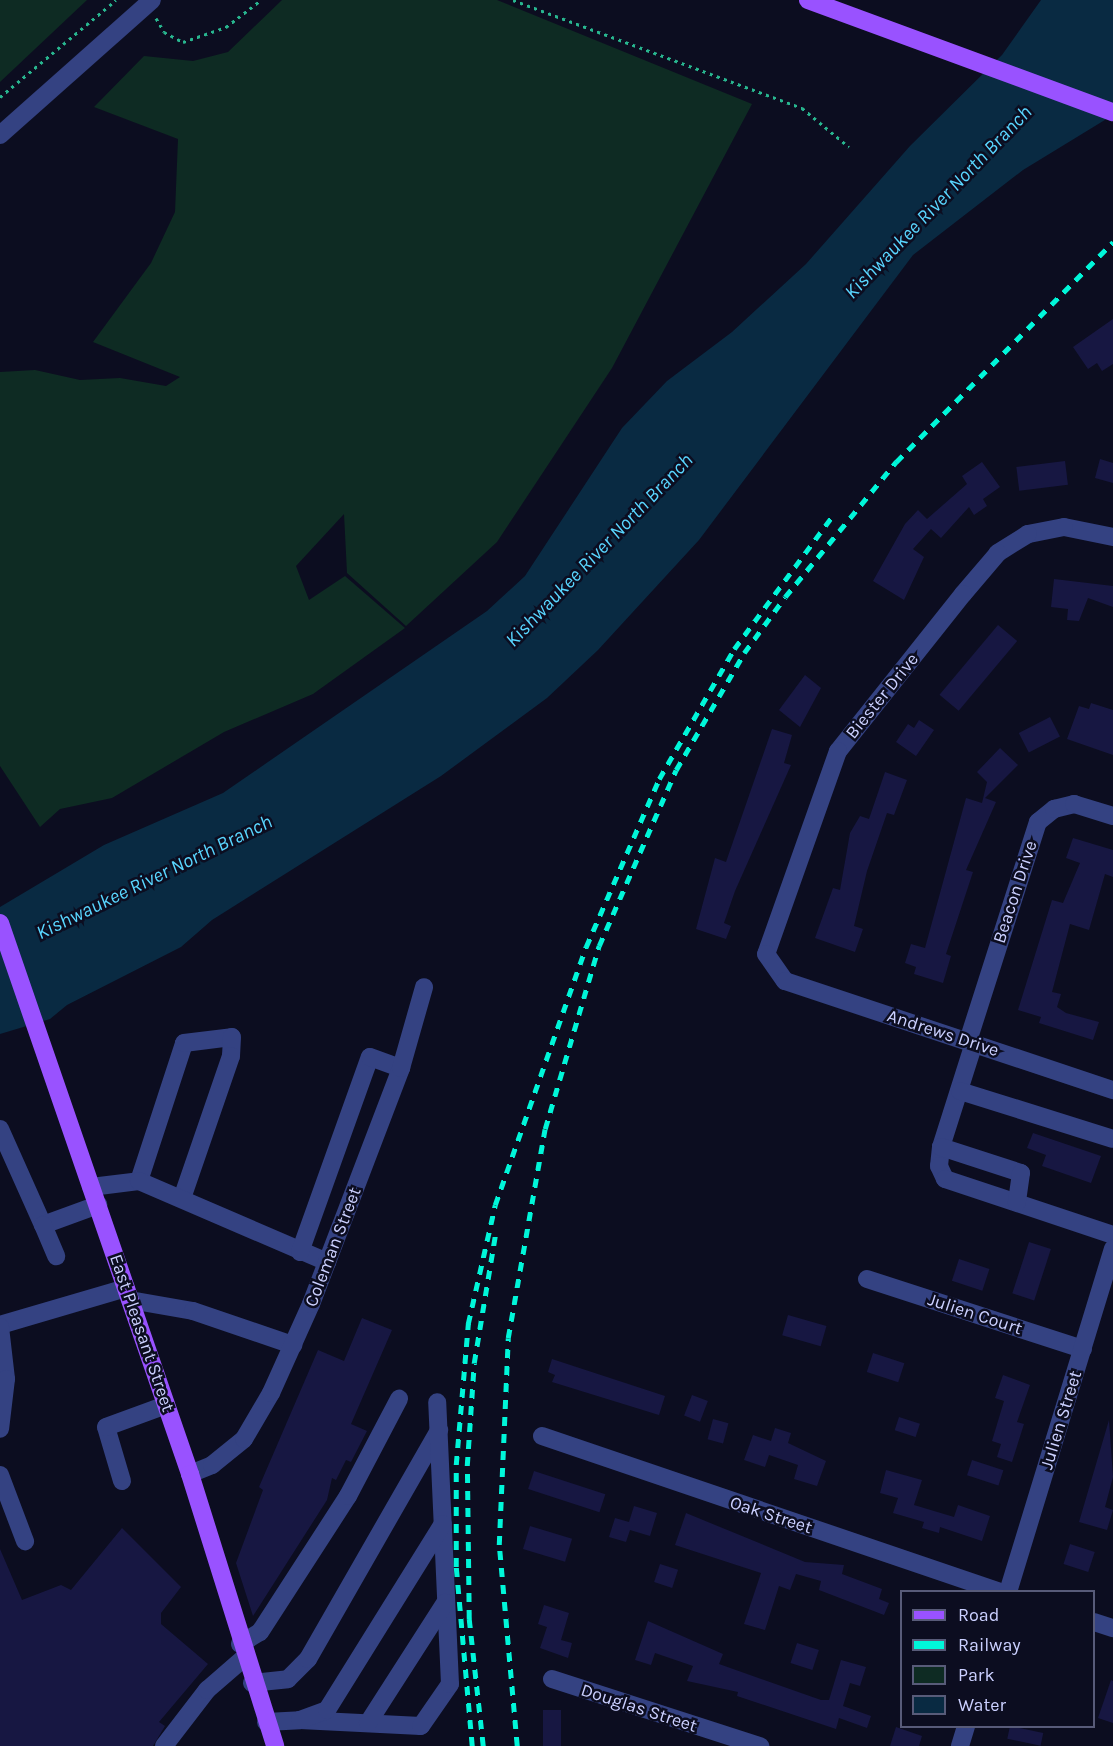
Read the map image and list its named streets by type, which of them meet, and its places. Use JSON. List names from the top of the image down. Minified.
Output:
{"streets":{"main road":["East Pleasant Street"],"street":["Biester Drive","Beacon Drive","Andrews Drive","Coleman Street","Julien Court","Julien Street","Oak Street","Douglas Street"]},"crossings":[["Biester Drive","Andrews Drive"],["Beacon Drive","Andrews Drive"],["Coleman Street","East Pleasant Street"],["Julien Court","Julien Street"]],"water":["Kishwaukee River North Branch"],"legend":["Road","Railway","Park","Water"]}
